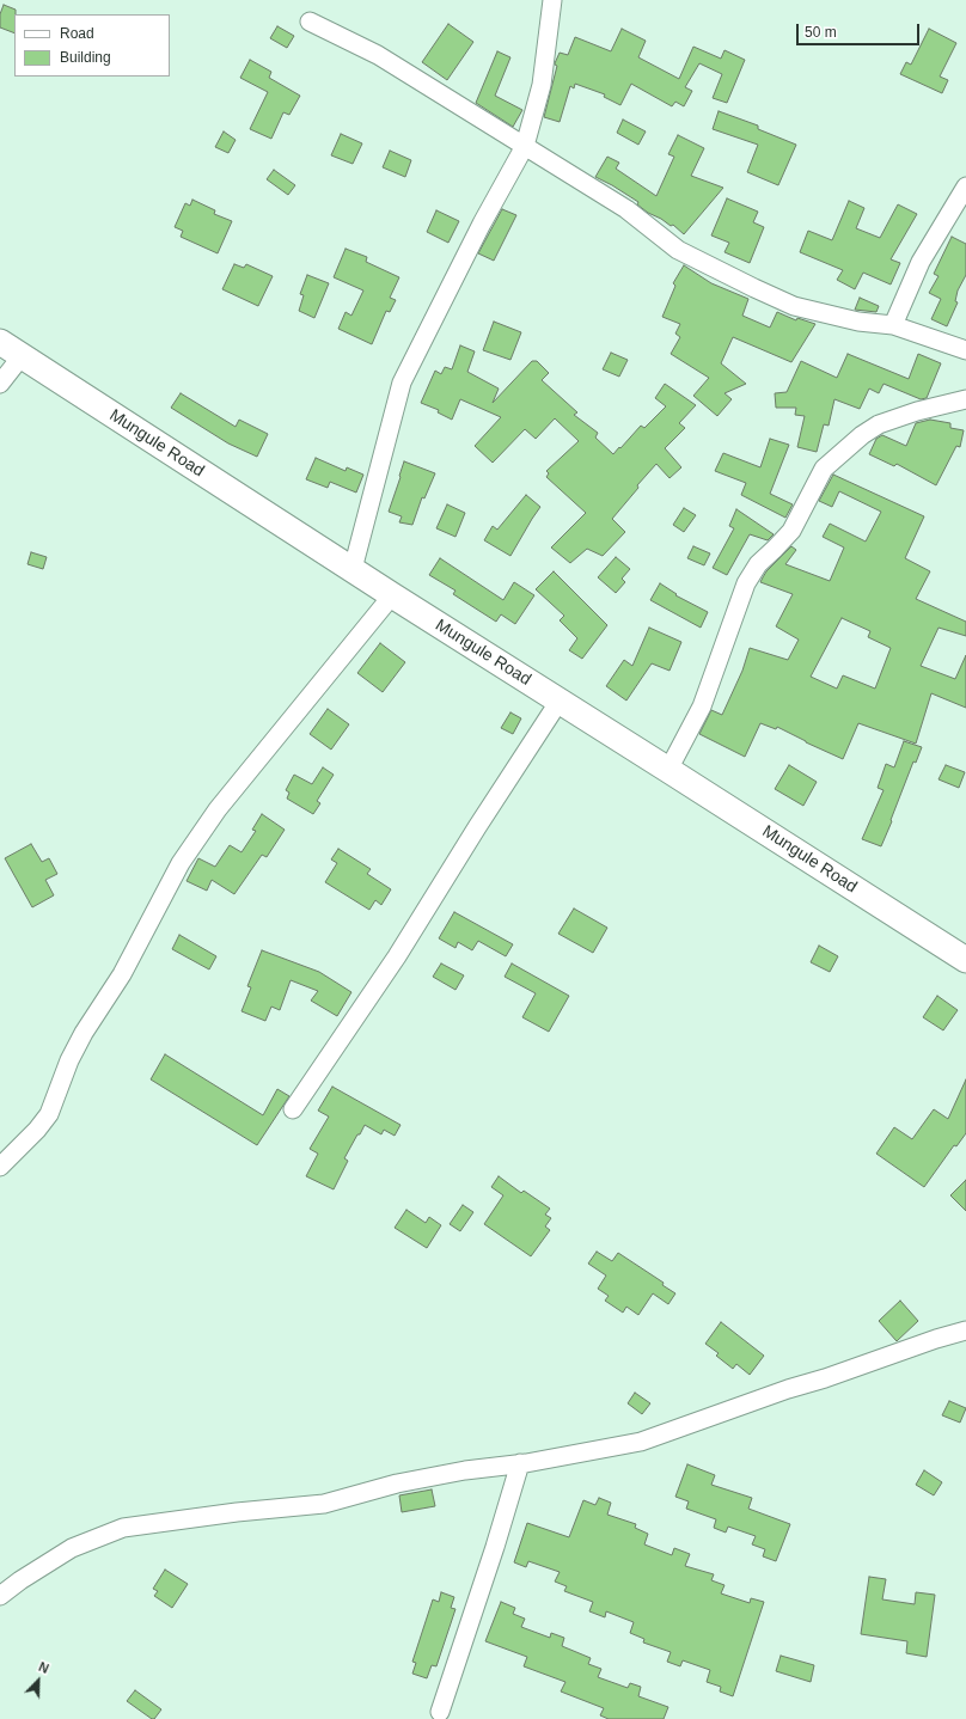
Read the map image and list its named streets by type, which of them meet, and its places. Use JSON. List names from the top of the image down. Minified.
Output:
{"streets":{"street":["Mungule Road"]},"legend":["Road","Building"],"scale_bar":"50 m","north":"top right"}
